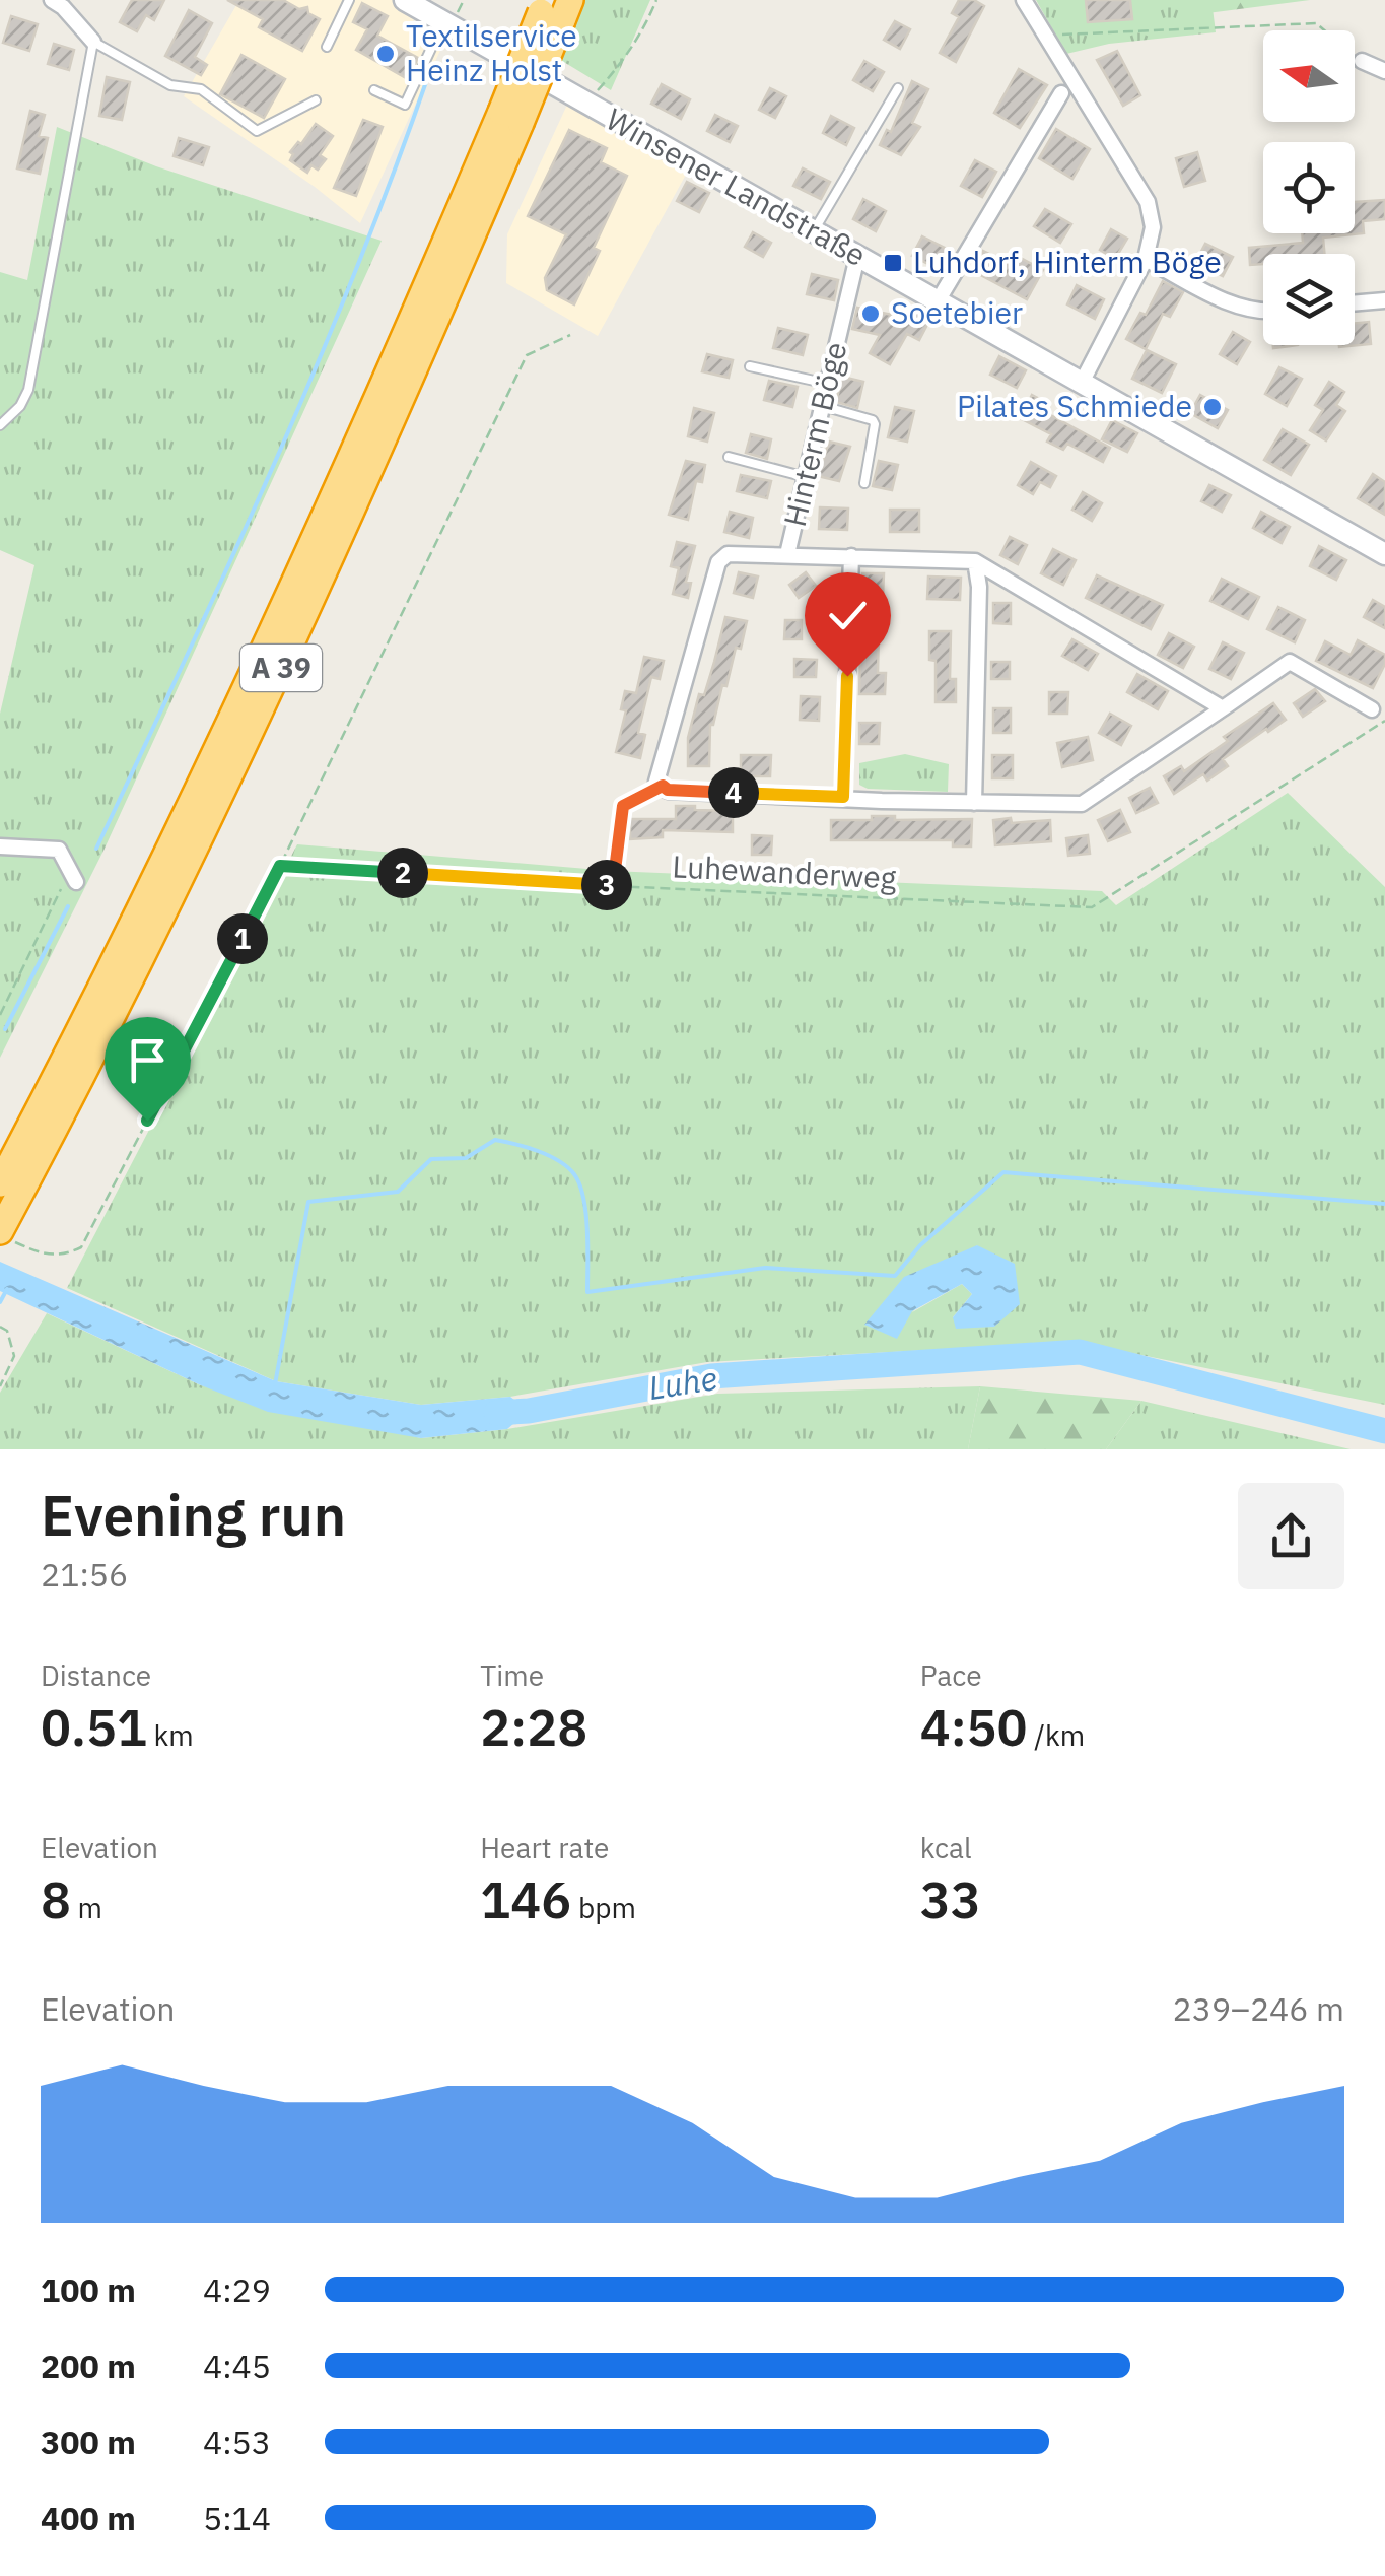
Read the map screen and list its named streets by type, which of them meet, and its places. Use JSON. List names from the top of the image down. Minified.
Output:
{"streets":{"highway":["A 39"],"main road":["Winsener Landstraße"],"street":["Hinterm Böge"],"path":["Luhewanderweg"]},"crossings":[["Winsener Landstraße","Hinterm Böge"]],"water":["Luhe"],"places":{"other":["Textilservice Heinz Holst","Soetebier","Pilates Schmiede"],"transit":["Luhdorf, Hinterm Böge"]},"north":"left","page":{"pins":["4","2","3","1"],"heading":["Evening run","21:56"],"stats":[["Distance","0.51 km"],["Time","2:28"],["Pace","4:50 /km"],["Elevation","8 m"],["Heart rate","146 bpm"],["kcal","33"]],"chart":["Elevation","239–246 m"],"list":[{"name":"100 m","note":"4:29"},{"name":"200 m","note":"4:45"},{"name":"300 m","note":"4:53"},{"name":"400 m","note":"5:14"}]}}
